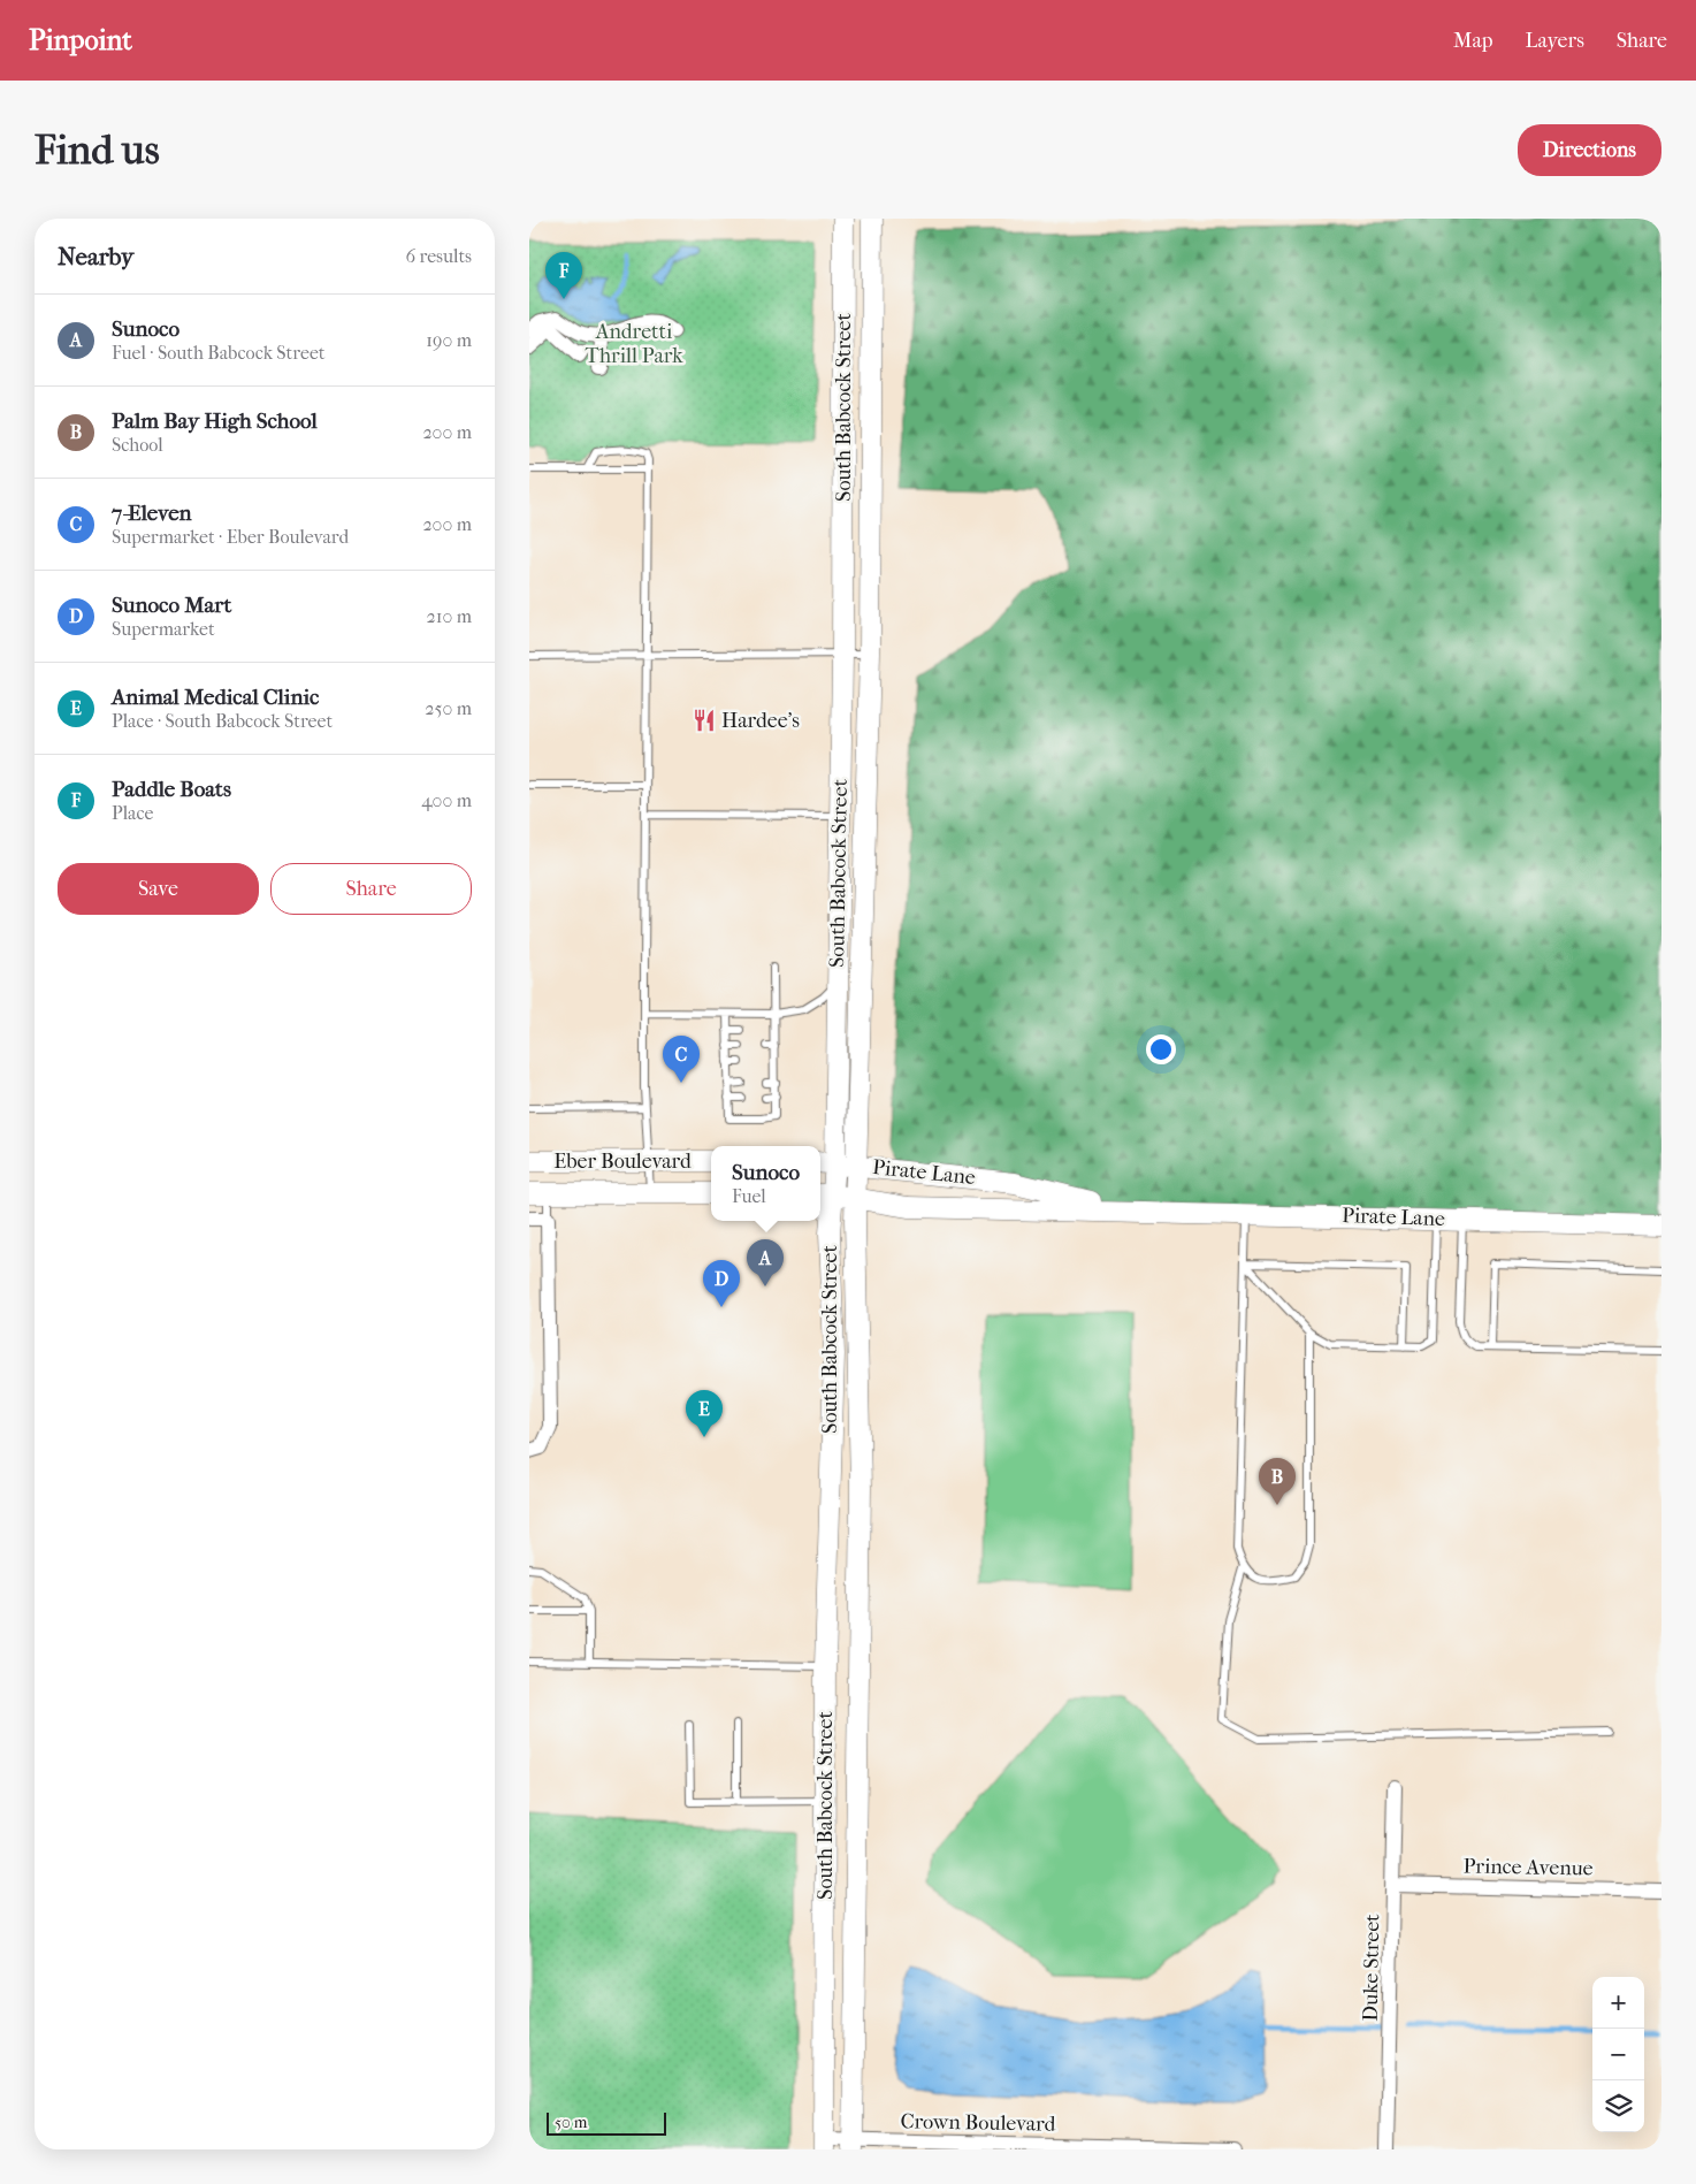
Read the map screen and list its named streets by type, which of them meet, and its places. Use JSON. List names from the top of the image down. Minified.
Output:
{"streets":{"main road":["South Babcock Street","Eber Boulevard","Pirate Lane"],"street":["Prince Avenue","Duke Street","Crown Boulevard"]},"crossings":[["South Babcock Street","Pirate Lane"],["South Babcock Street","Crown Boulevard"],["Prince Avenue","Duke Street"]],"parks":["Andretti Thrill Park"],"places":{"restaurant":["Hardee's"]},"scale_bar":"50 m","page":{"header":"Pinpoint","nav":["Map","Layers","Share"],"buttons":["Directions",["Save","Share"]],"title":"Find us","heading":["Nearby","6 results"],"pins":["F","C","A","D","E","B"],"list":[{"mark":"A","name":"Sunoco","note":"Fuel · South Babcock Street","value":"190 m"},{"mark":"B","name":"Palm Bay High School","note":"School","value":"200 m"},{"mark":"C","name":"7-Eleven","note":"Supermarket · Eber Boulevard","value":"200 m"},{"mark":"D","name":"Sunoco Mart","note":"Supermarket","value":"210 m"},{"mark":"E","name":"Animal Medical Clinic","note":"Place · South Babcock Street","value":"250 m"},{"mark":"F","name":"Paddle Boats","note":"Place","value":"400 m"}],"popup":["Sunoco","Fuel"],"map_buttons":["+","−"],"scale":"50 m"}}
